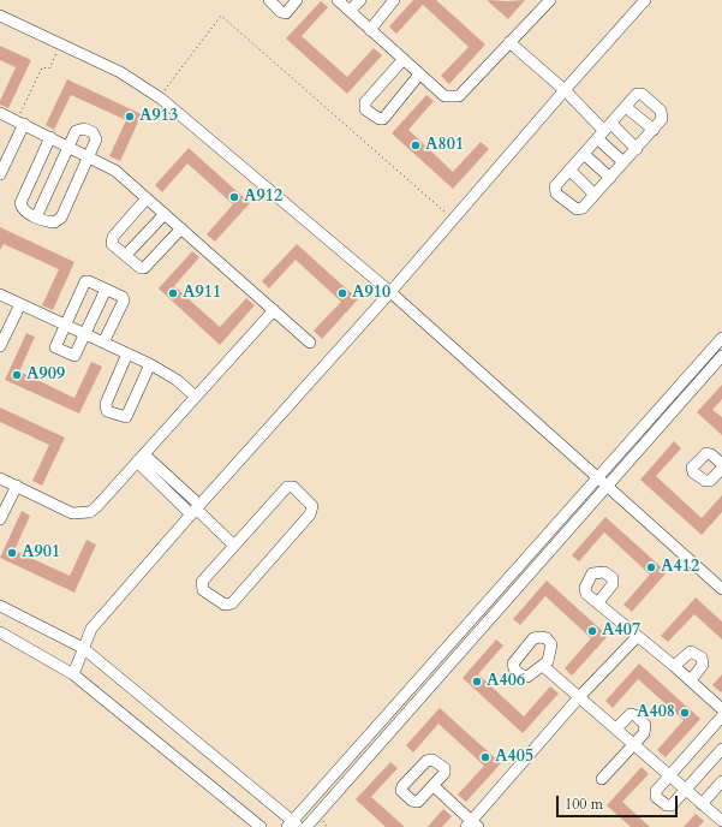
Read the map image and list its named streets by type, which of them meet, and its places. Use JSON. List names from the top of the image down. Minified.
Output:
{"places":["A913","A801","A912","A911","A910","A909","A901","A412","A407","A406","A408","A405"],"scale_bar":"100 m"}
